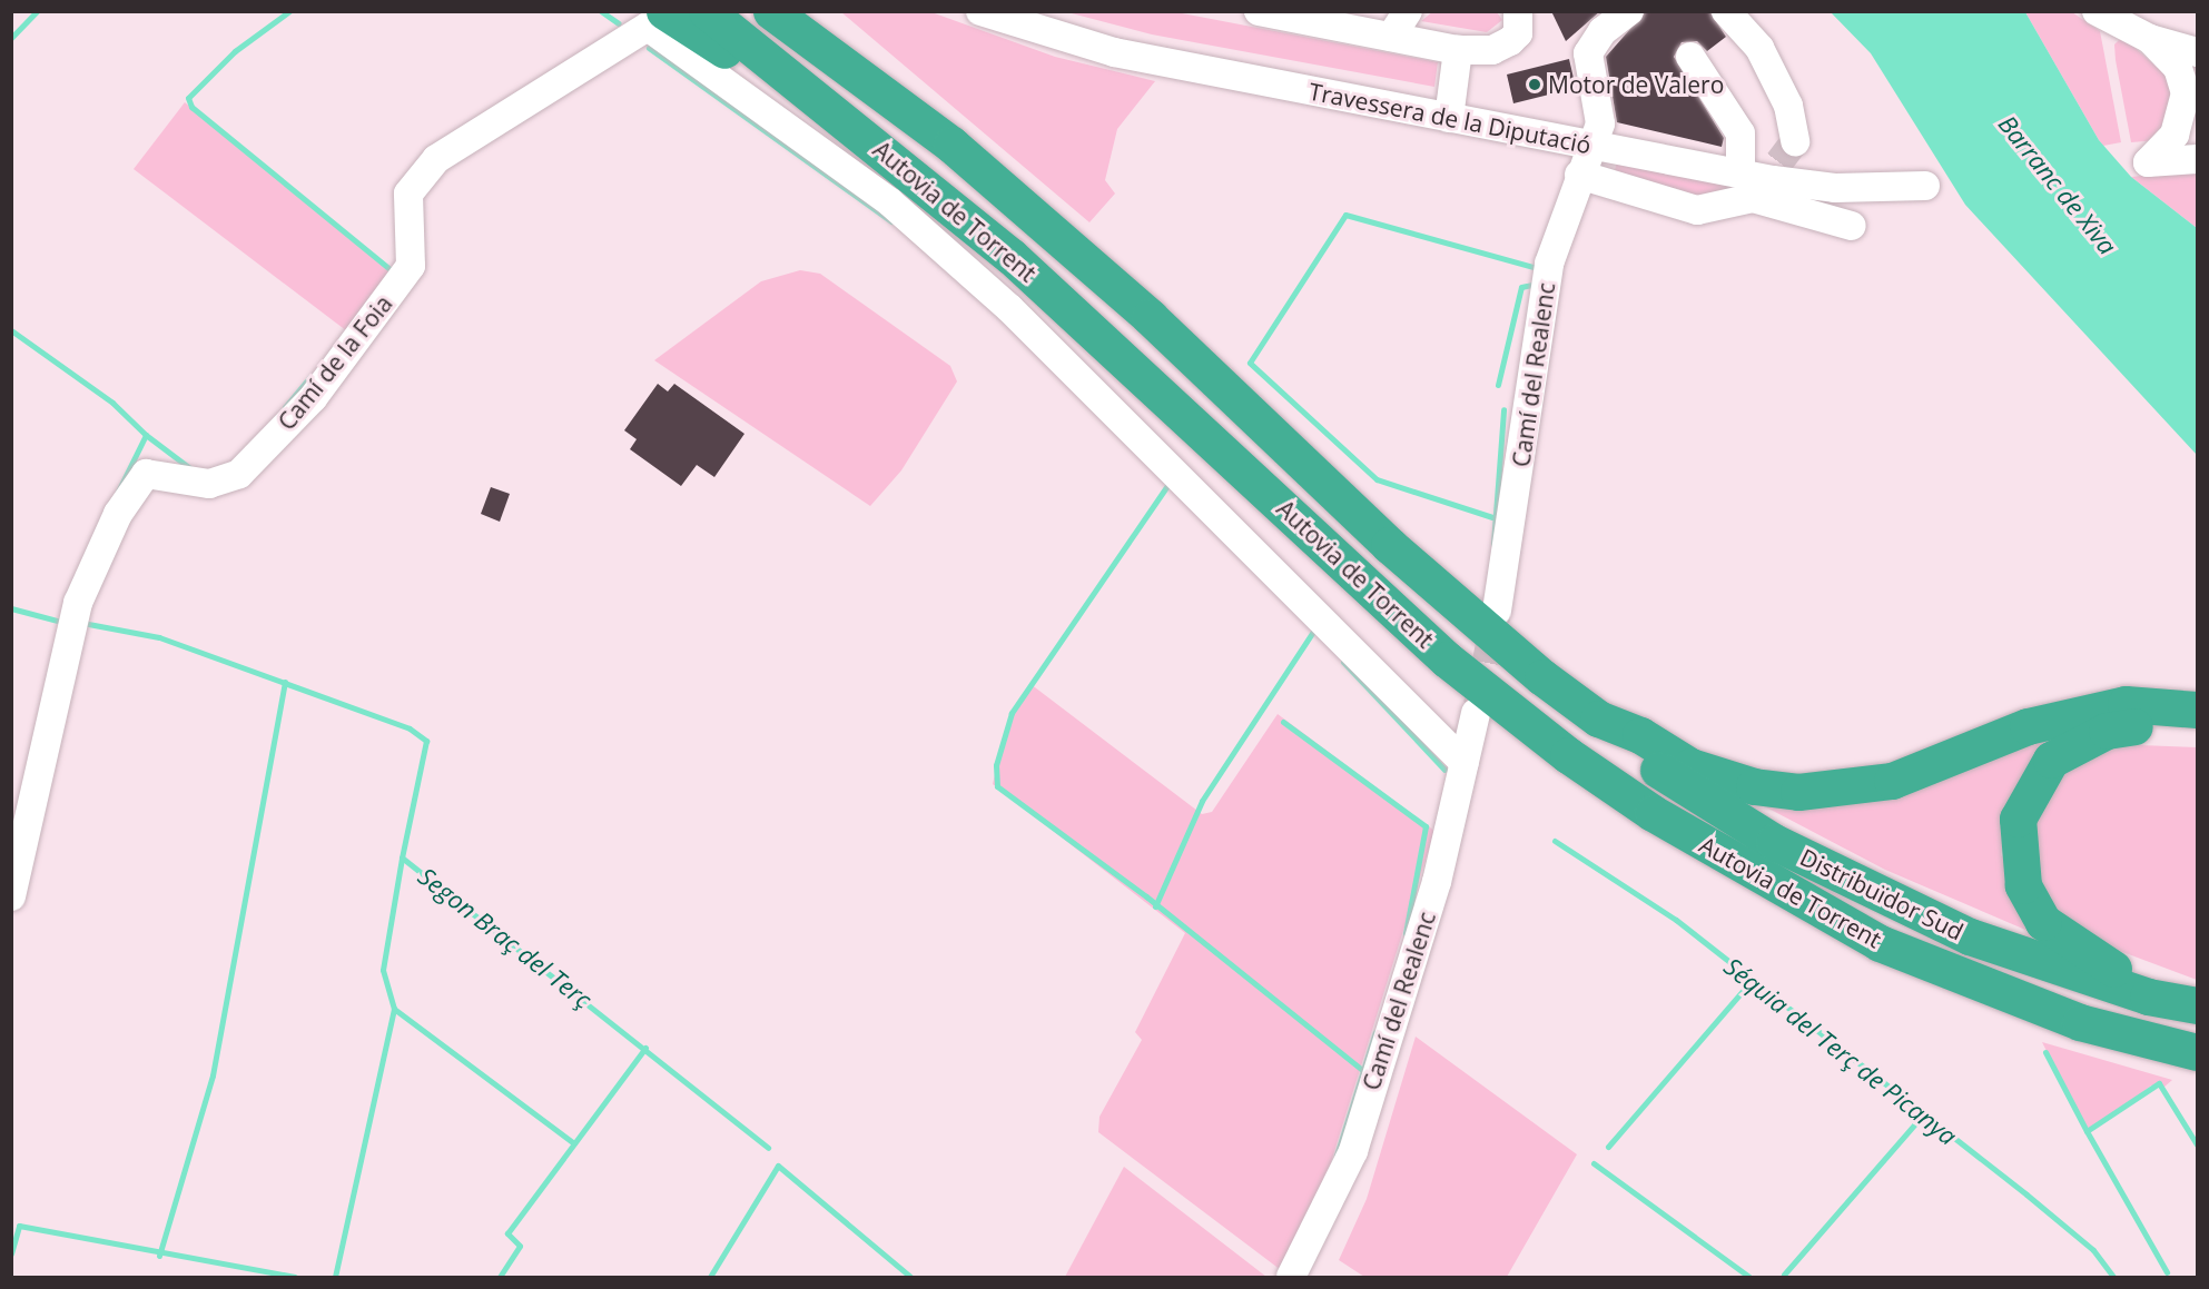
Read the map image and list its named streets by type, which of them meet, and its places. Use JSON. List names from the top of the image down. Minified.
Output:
{"streets":{"highway":["Autovia de Torrent","Distribuïdor Sud"],"street":["Travessera de la Diputació","Camí de la Foia","Camí del Realenc"]},"crossings":[["Travessera de la Diputació","Camí del Realenc"],["Autovia de Torrent","Distribuïdor Sud"]],"water":["Barranc de Xiva","Segon Braç del Terç","Séquia del Terç de Picanya"],"places":["Motor de Valero"]}
